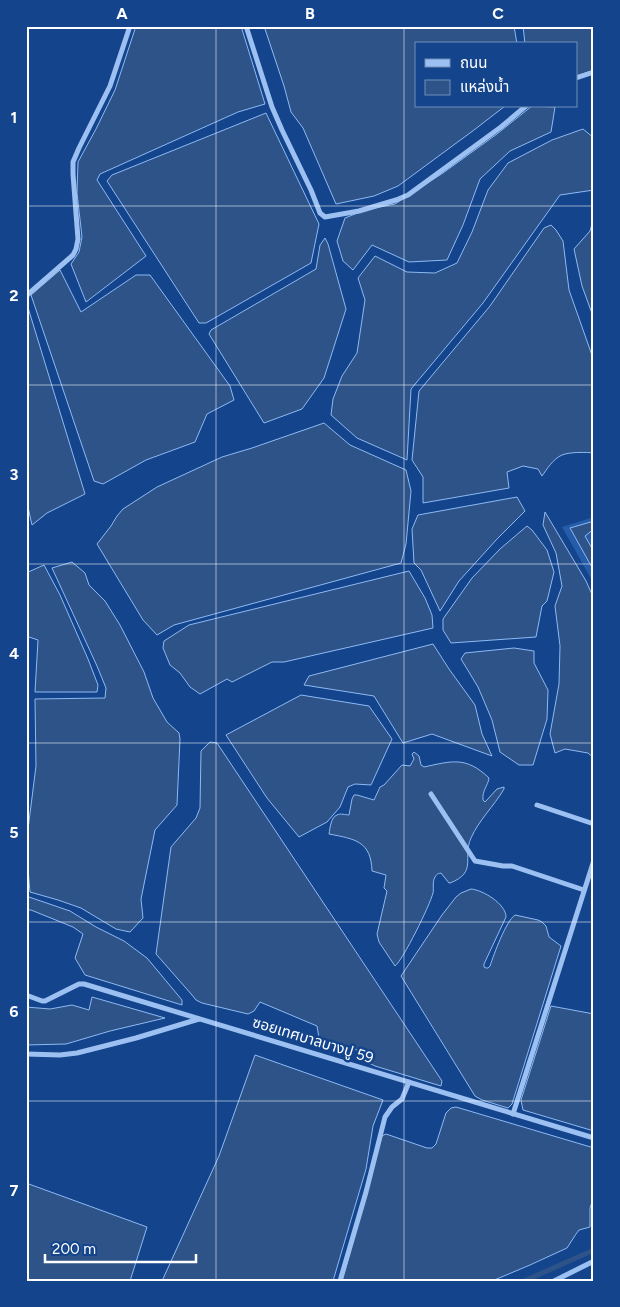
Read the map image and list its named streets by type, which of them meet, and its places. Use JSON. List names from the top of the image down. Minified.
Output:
{"streets":{"street":["ซอยเทศบาลบางปู 59"]},"legend":["ถนน","แหล่งน้ำ"],"scale_bar":"200 m","grid":{"columns":["A","B","C"],"rows":["1","2","3","4","5","6","7"]}}
